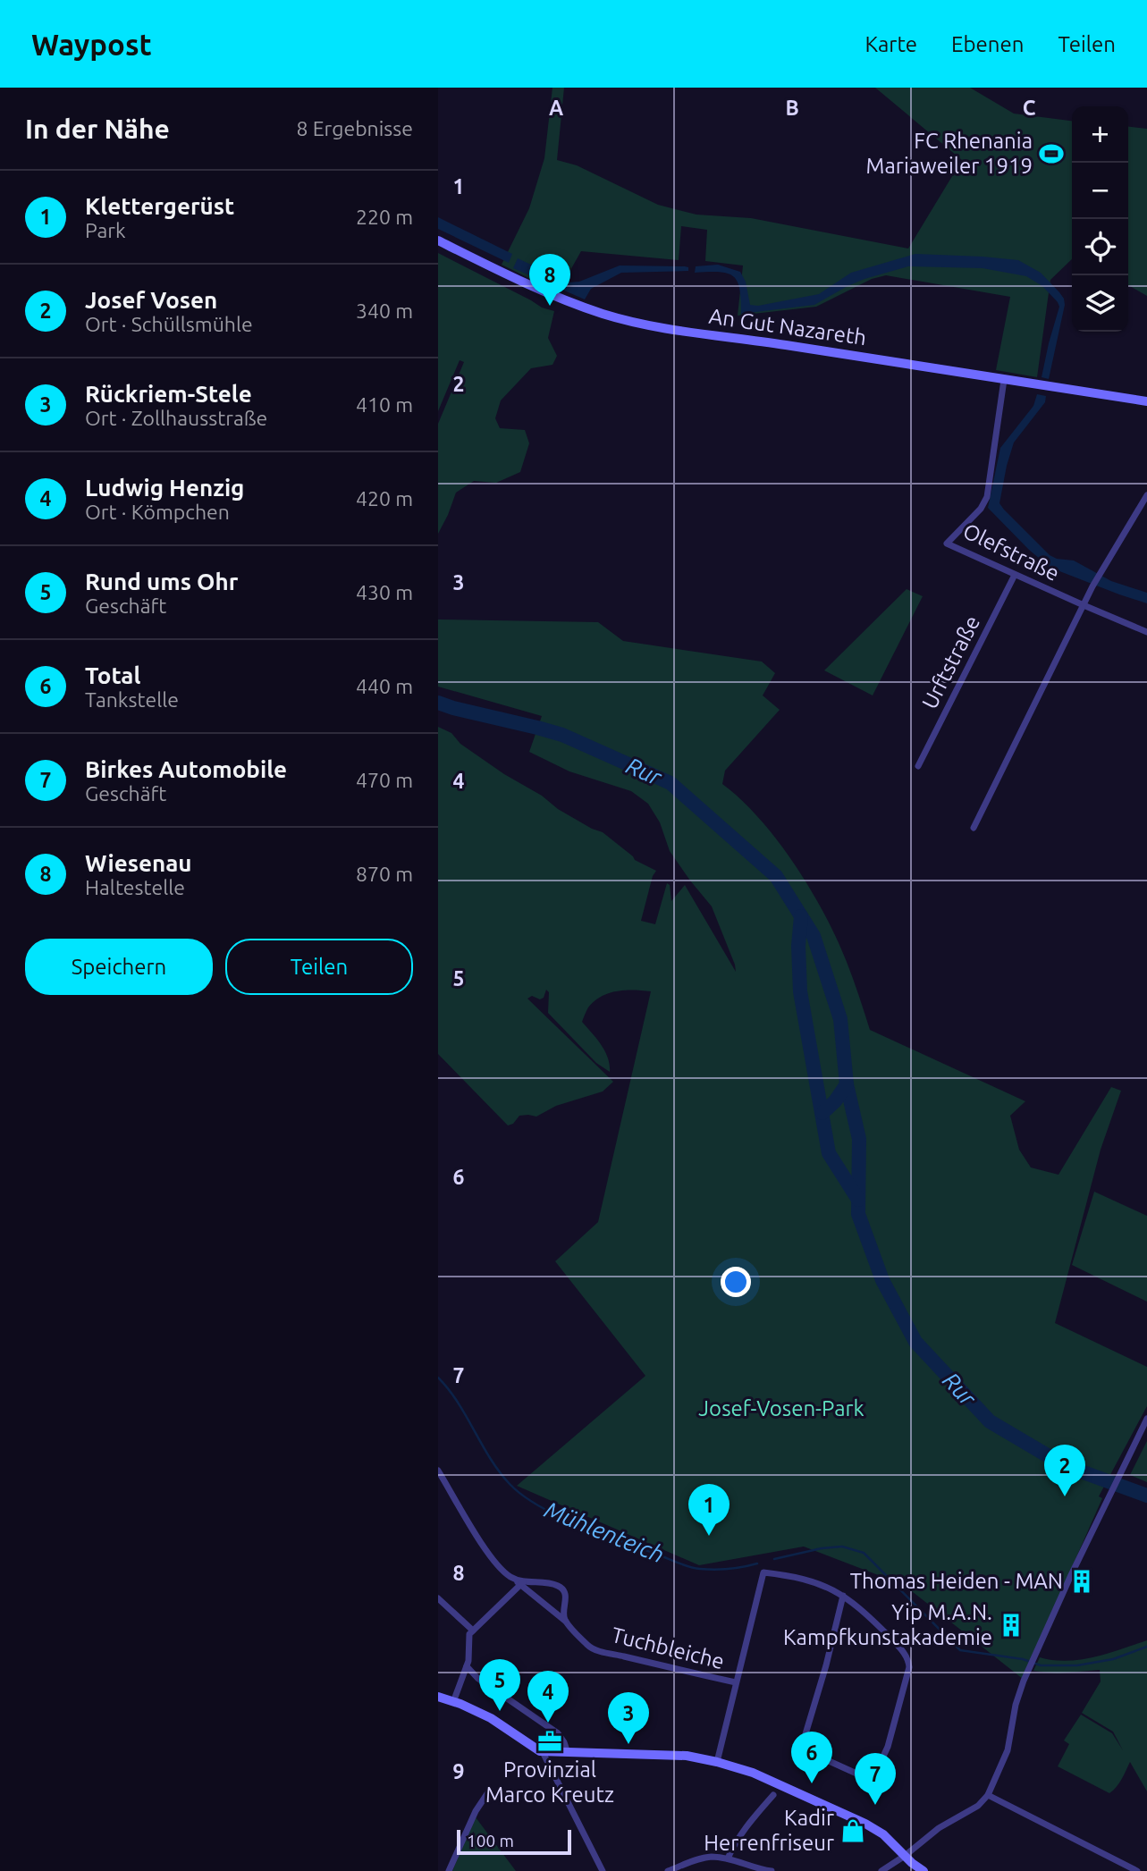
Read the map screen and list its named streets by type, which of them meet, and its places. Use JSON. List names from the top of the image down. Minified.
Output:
{"streets":{"main road":["An Gut Nazareth"],"street":["Olefstraße","Urftstraße","Tuchbleiche"]},"crossings":[["An Gut Nazareth","Olefstraße"],["Olefstraße","Urftstraße"]],"water":["Rur","Mühlenteich"],"parks":["Josef-Vosen-Park"],"places":{"sports":["FC Rhenania Mariaweiler 1919"],"building":["Thomas Heiden - MAN","Yip M.A.N. Kampfkunstakademie"],"office":["Provinzial Marco Kreutz"],"shop":["Kadir Herrenfriseur"]},"scale_bar":"100 m","page":{"header":"Waypost","nav":["Karte","Ebenen","Teilen"],"heading":["In der Nähe","8 Ergebnisse"],"map_buttons":["+","−"],"list":[{"mark":"1","name":"Klettergerüst","note":"Park","value":"220 m"},{"mark":"2","name":"Josef Vosen","note":"Ort · Schüllsmühle","value":"340 m"},{"mark":"3","name":"Rückriem-Stele","note":"Ort · Zollhausstraße","value":"410 m"},{"mark":"4","name":"Ludwig Henzig","note":"Ort · Kömpchen","value":"420 m"},{"mark":"5","name":"Rund ums Ohr","note":"Geschäft","value":"430 m"},{"mark":"6","name":"Total","note":"Tankstelle","value":"440 m"},{"mark":"7","name":"Birkes Automobile","note":"Geschäft","value":"470 m"},{"mark":"8","name":"Wiesenau","note":"Haltestelle","value":"870 m"}],"pins":["8","2","1","5","4","3","6","7"],"buttons":["Speichern","Teilen"],"scale":"100 m"},"grid":{"columns":["A","B","C"],"rows":["1","2","3","4","5","6","7","8","9"]}}
